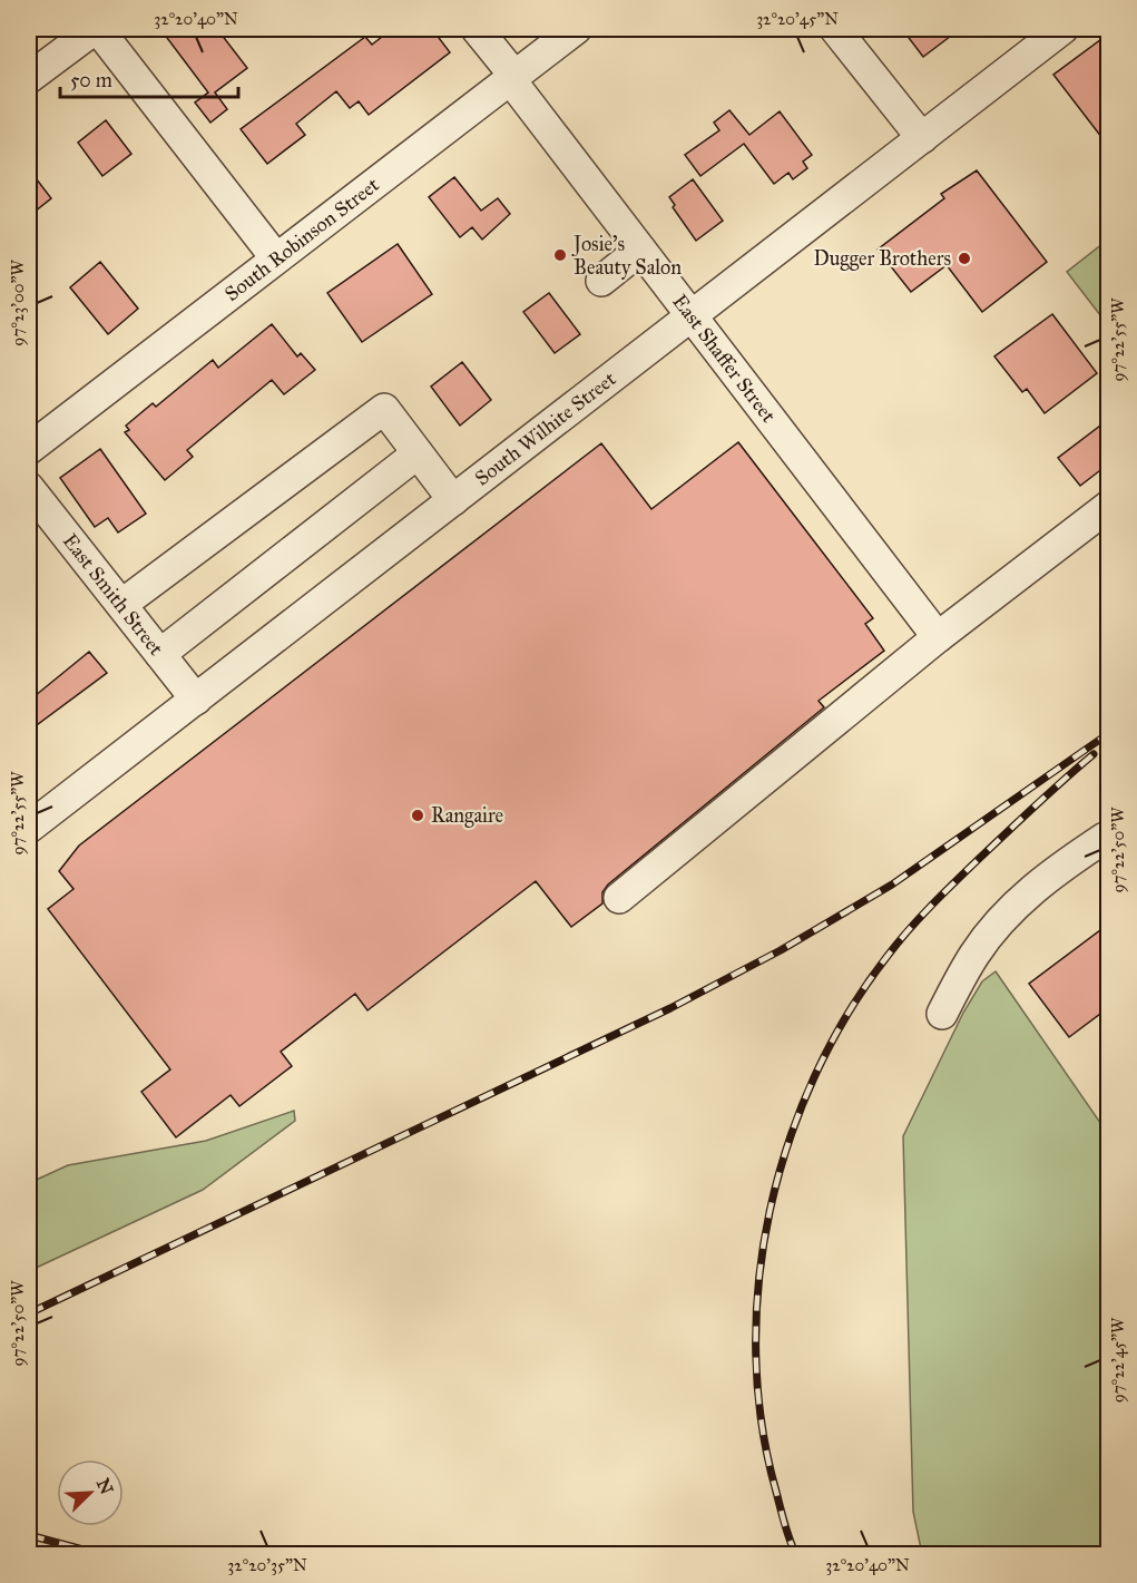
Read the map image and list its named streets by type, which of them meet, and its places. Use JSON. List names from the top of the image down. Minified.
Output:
{"streets":{"street":["South Robinson Street","East Shaffer Street","South Wilhite Street","East Smith Street"]},"crossings":[["South Robinson Street","East Shaffer Street"],["East Shaffer Street","South Wilhite Street"],["South Wilhite Street","East Smith Street"]],"places":["Josie's Beauty Salon","Dugger Brothers","Rangaire"],"scale_bar":"50 m","north":"top right","coordinates":["32°20'40\"N","32°20'45\"N","97°23'00\"W","97°22'55\"W","97°22'50\"W","97°22'45\"W","32°20'35\"N"]}
